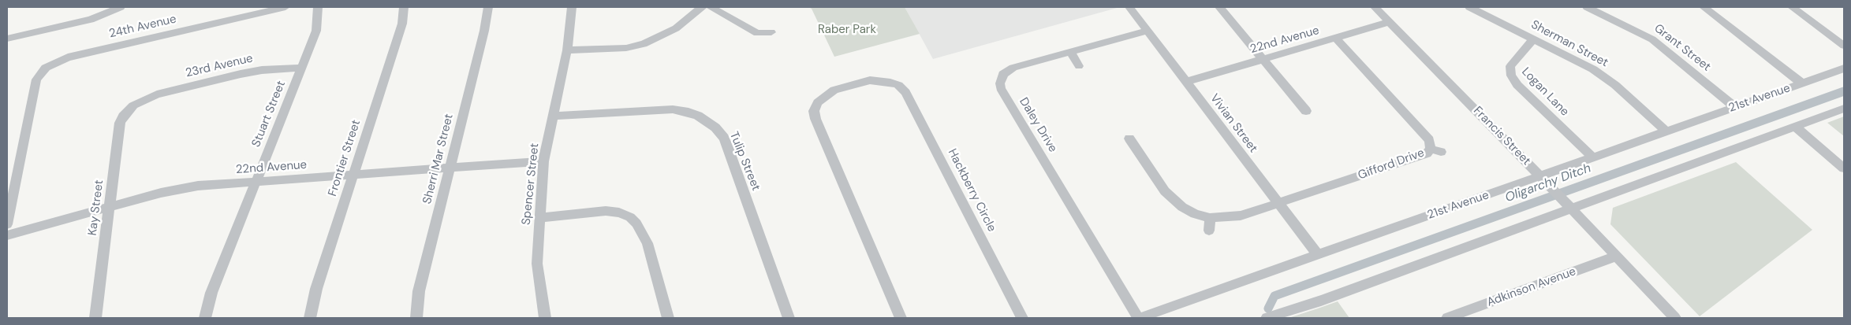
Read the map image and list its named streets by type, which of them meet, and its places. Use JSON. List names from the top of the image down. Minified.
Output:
{"streets":{"street":["24th Avenue","22nd Avenue","Sherman Street","Grant Street","23rd Avenue","Logan Lane","21st Avenue","Stuart Street","Vivian Street","Daley Drive","Francis Street","Frontier Street","Sherri Mar Street","Tulip Street","Gifford Drive","Spencer Street","Hackberry Circle","Kay Street","Adkinson Avenue"]},"crossings":[["22nd Avenue","Stuart Street"],["22nd Avenue","Vivian Street"],["22nd Avenue","Francis Street"],["22nd Avenue","Frontier Street"],["22nd Avenue","Sherri Mar Street"],["22nd Avenue","Gifford Drive"],["22nd Avenue","Spencer Street"],["22nd Avenue","Kay Street"],["Sherman Street","Logan Lane"],["Sherman Street","21st Avenue"],["Grant Street","21st Avenue"],["23rd Avenue","Stuart Street"],["23rd Avenue","Kay Street"],["Logan Lane","21st Avenue"],["21st Avenue","Vivian Street"],["21st Avenue","Daley Drive"],["21st Avenue","Francis Street"],["Vivian Street","Daley Drive"],["Vivian Street","Gifford Drive"],["Francis Street","Adkinson Avenue"],["Tulip Street","Spencer Street"]],"water":["Oligarchy Ditch"],"parks":["Raber Park"]}
